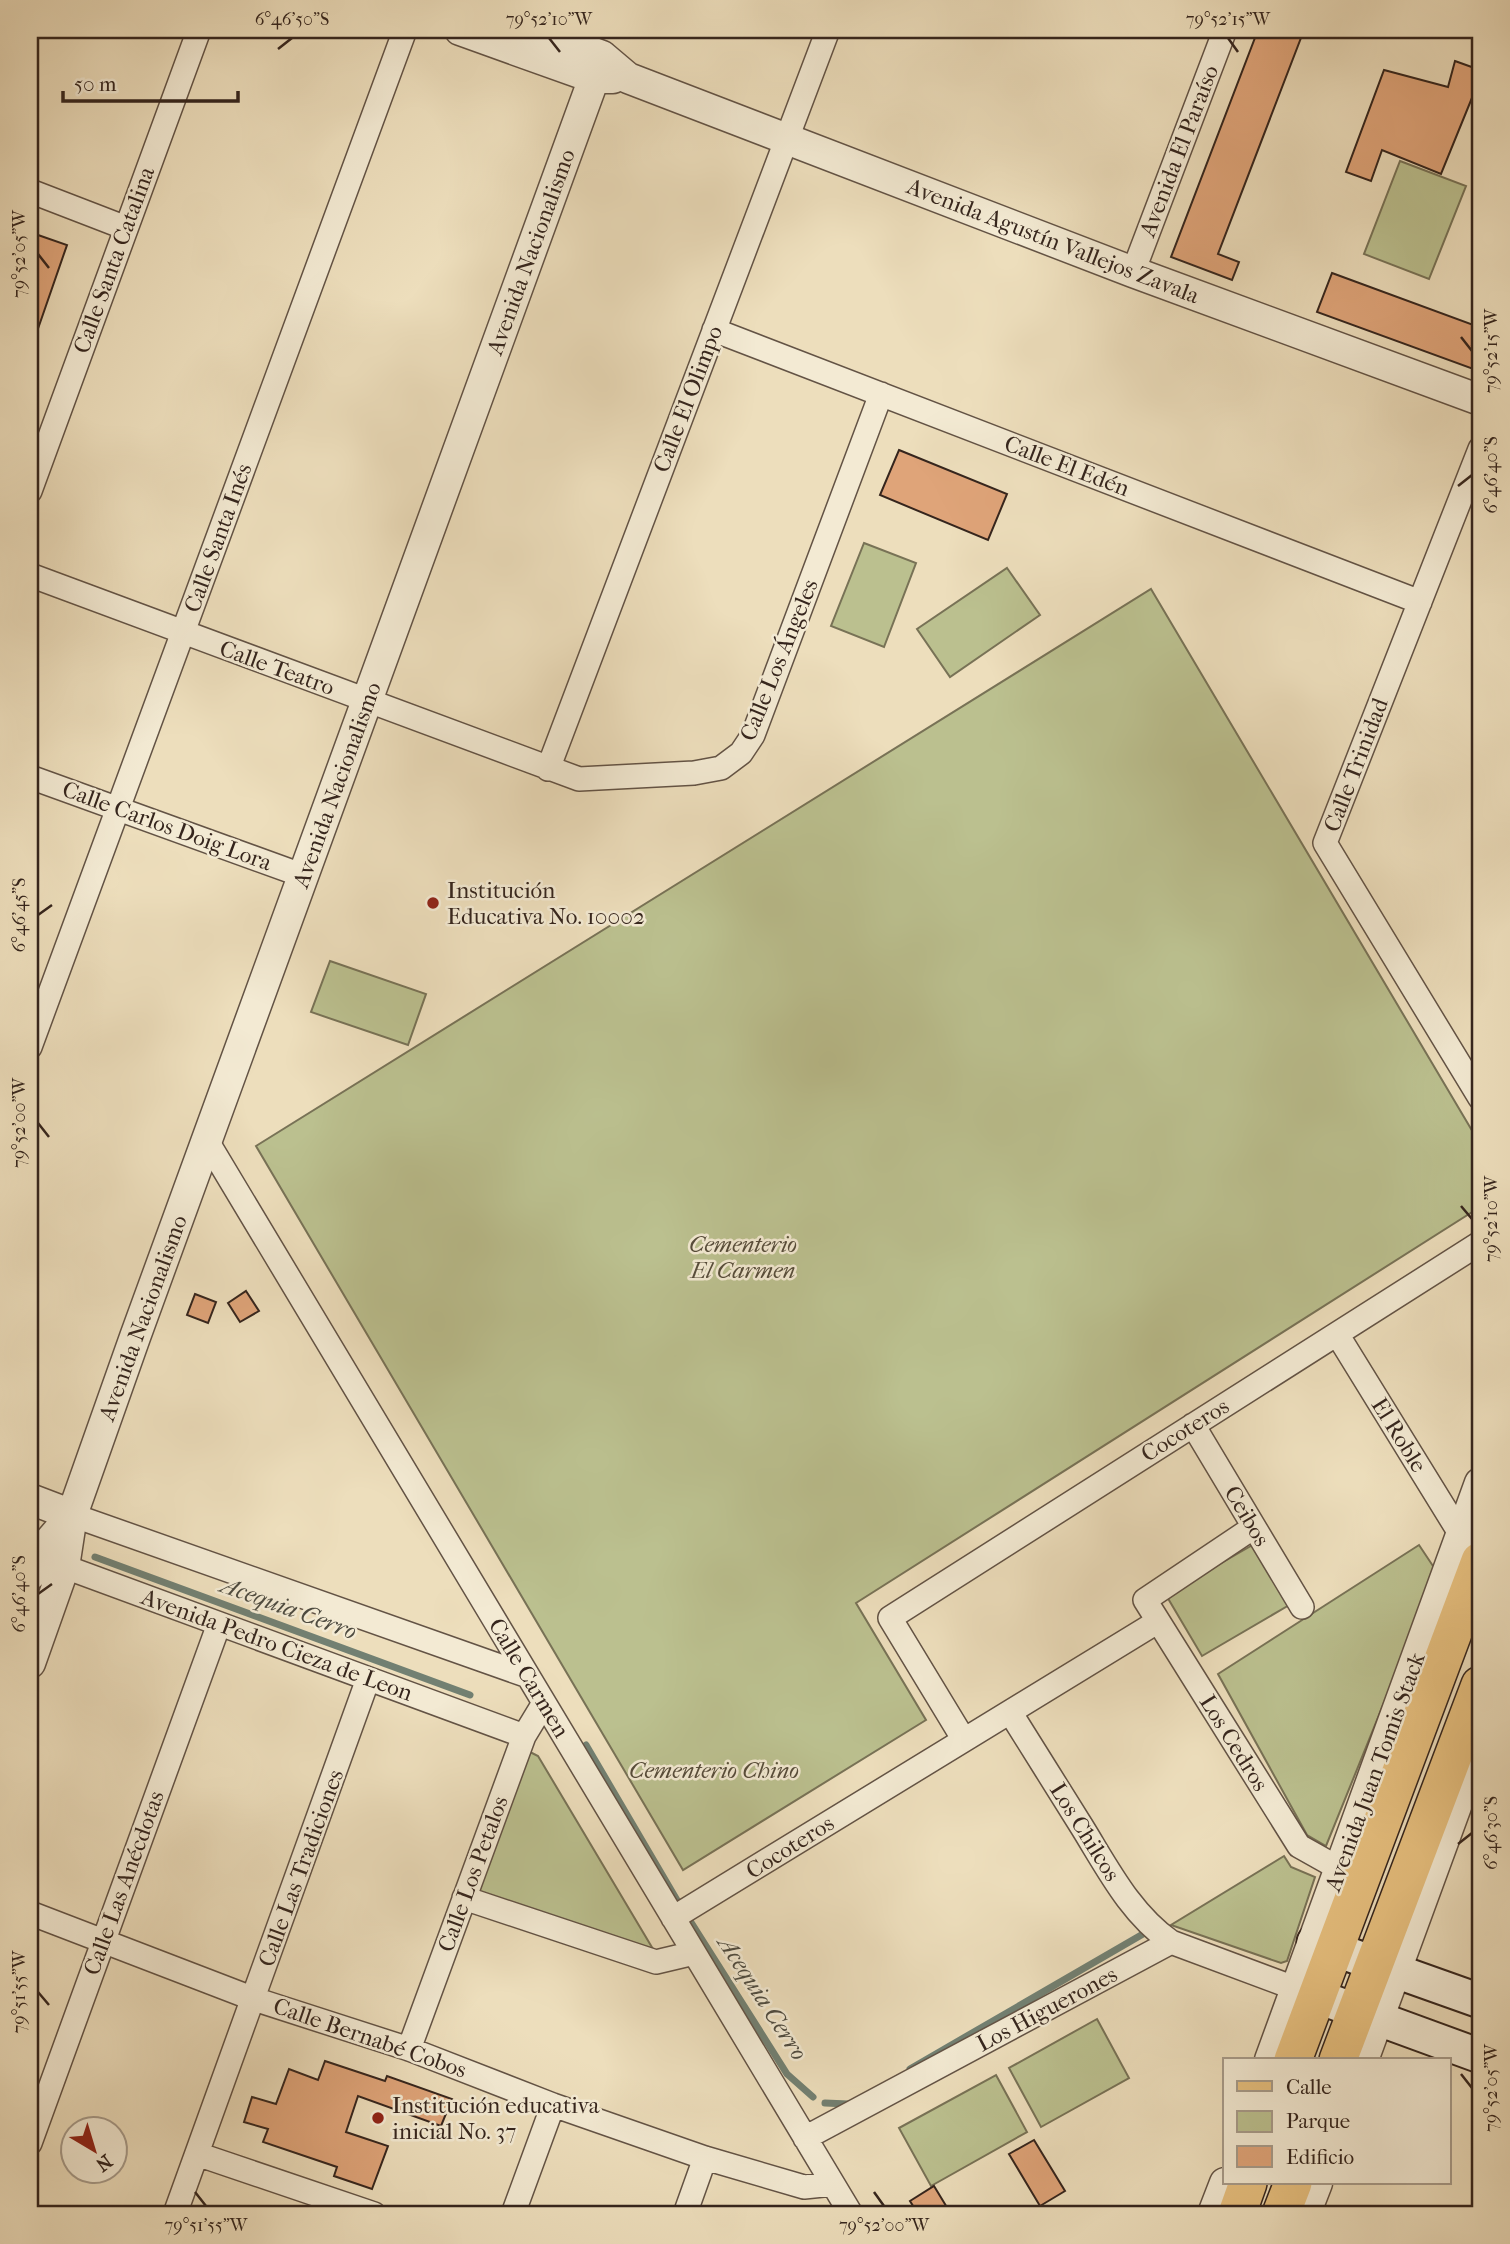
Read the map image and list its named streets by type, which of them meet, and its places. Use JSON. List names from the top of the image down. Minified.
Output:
{"streets":{"main road":["Avenida Juan Tomis Stack"],"street":["Avenida El Paraíso","Avenida Agustín Vallejos Zavala","Avenida Nacionalismo","Calle Santa Catalina","Calle El Olimpo","Calle El Edén","Calle Santa Inés","Calle Los Ángeles","Calle Teatro","Calle Trinidad","Calle Carlos Doig Lora","Cocoteros","El Roble","Ceibos","Avenida Pedro Cieza de Leon","Calle Carmen","Los Cedros","Los Chilcos","Calle Las Tradiciones","Calle Los Petalos","Calle Las Anécdotas","Los Higuerones","Calle Bernabé Cobos"]},"crossings":[["Avenida El Paraíso","Avenida Agustín Vallejos Zavala"],["Avenida Agustín Vallejos Zavala","Avenida Nacionalismo"],["Avenida Agustín Vallejos Zavala","Calle El Olimpo"],["Avenida Nacionalismo","Calle Los Ángeles"],["Avenida Nacionalismo","Calle Teatro"],["Avenida Nacionalismo","Calle Carlos Doig Lora"],["Avenida Nacionalismo","Calle Carmen"],["Calle El Olimpo","Calle El Edén"],["Calle El Olimpo","Calle Los Ángeles"],["Calle El Edén","Calle Los Ángeles"],["Calle El Edén","Calle Trinidad"],["Calle Santa Inés","Calle Teatro"],["Calle Santa Inés","Calle Carlos Doig Lora"],["Calle Los Ángeles","Calle Teatro"],["Cocoteros","El Roble"],["Cocoteros","Ceibos"],["Cocoteros","Calle Carmen"],["Cocoteros","Los Cedros"],["Cocoteros","Los Chilcos"],["El Roble","Avenida Juan Tomis Stack"],["Ceibos","Los Cedros"],["Avenida Pedro Cieza de Leon","Calle Las Tradiciones"],["Avenida Pedro Cieza de Leon","Calle Los Petalos"],["Avenida Pedro Cieza de Leon","Calle Las Anécdotas"],["Calle Carmen","Calle Los Petalos"],["Calle Carmen","Los Higuerones"],["Calle Carmen","Calle Bernabé Cobos"],["Los Cedros","Avenida Juan Tomis Stack"],["Los Chilcos","Los Higuerones"],["Calle Las Tradiciones","Calle Bernabé Cobos"],["Calle Los Petalos","Calle Bernabé Cobos"],["Calle Las Anécdotas","Calle Bernabé Cobos"]],"water":["Acequia Cerro"],"parks":["Cementerio El Carmen","Cementerio Chino"],"places":["Institución Educativa No. 10002","Institución educativa inicial No. 37"],"legend":["Calle","Parque","Edificio"],"scale_bar":"50 m","north":"bottom right","coordinates":["6°46'50\"S","79°52'10\"W","79°52'15\"W","79°52'05\"W","6°46'40\"S","6°46'45\"S","79°52'00\"W","6°46'30\"S","79°51'55\"W"]}
